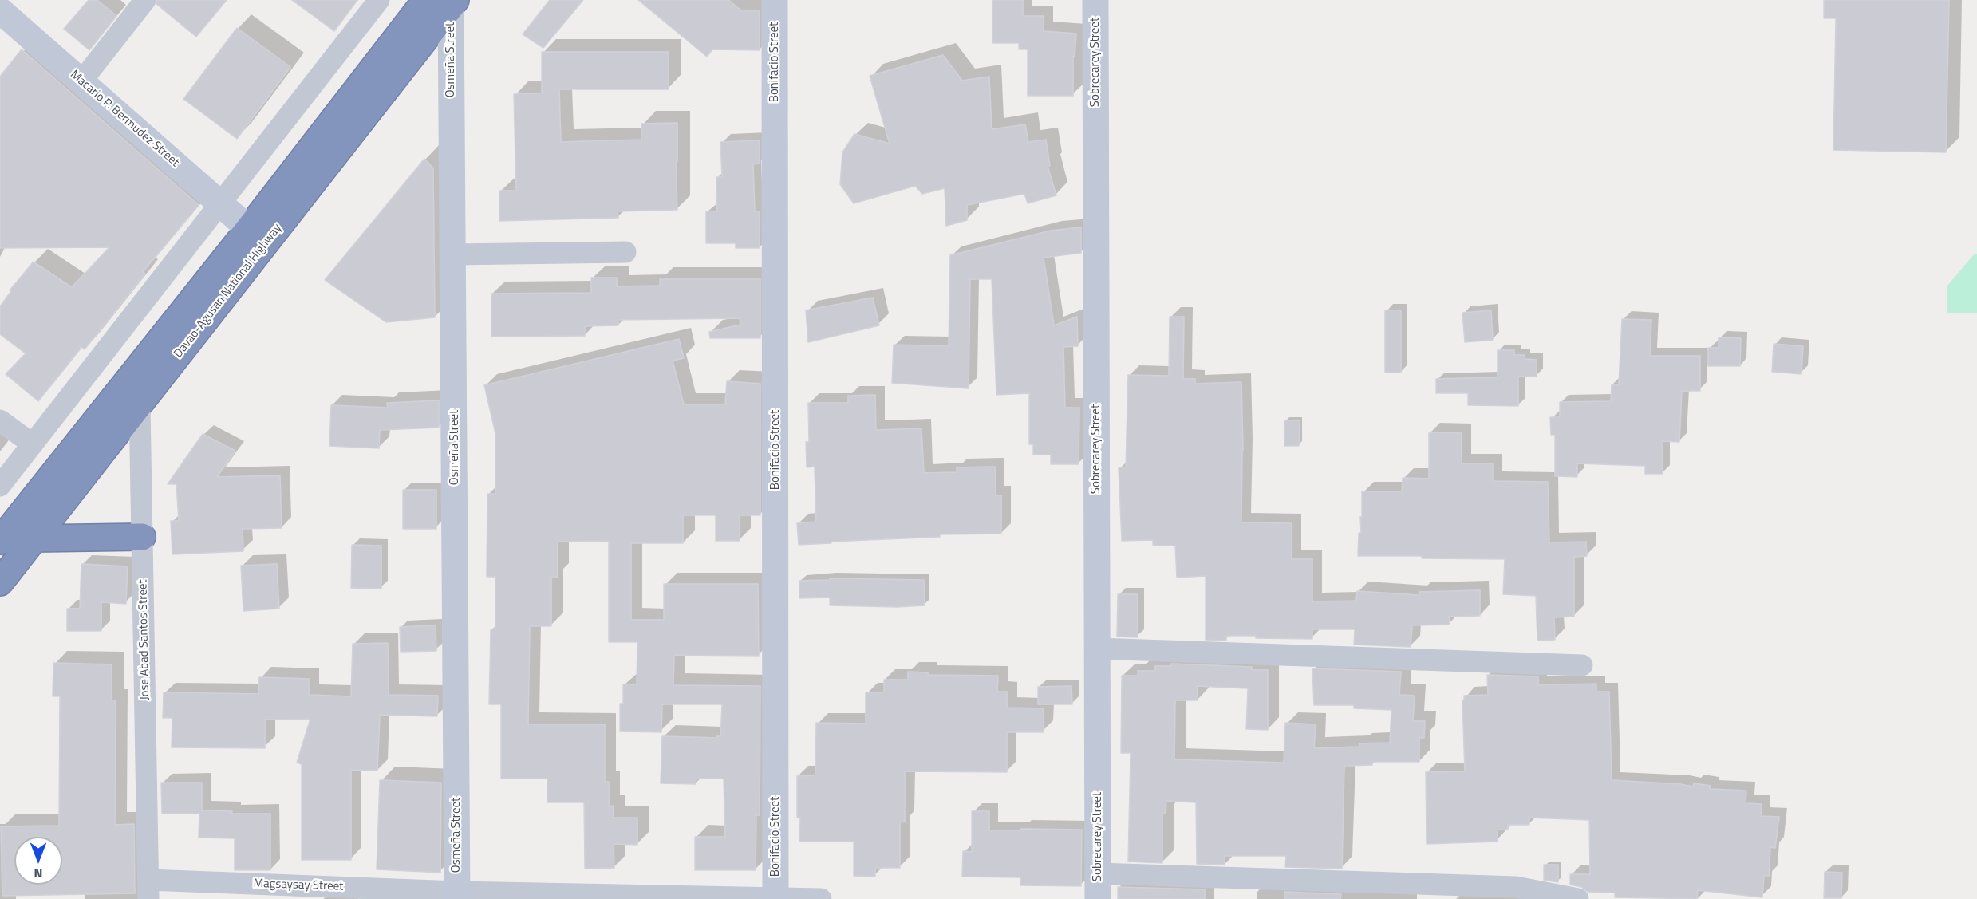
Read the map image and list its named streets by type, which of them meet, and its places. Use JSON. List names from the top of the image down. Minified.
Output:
{"streets":{"highway":["Davao-Agusan National Highway"],"street":["Osmeña Street","Bonifacio Street","Sobrecarey Street","Macario P. Bermudez Street","Jose Abad Santos Street","Magsaysay Street"]},"crossings":[["Osmeña Street","Davao-Agusan National Highway"],["Osmeña Street","Magsaysay Street"],["Bonifacio Street","Magsaysay Street"],["Macario P. Bermudez Street","Davao-Agusan National Highway"],["Davao-Agusan National Highway","Jose Abad Santos Street"],["Jose Abad Santos Street","Magsaysay Street"]],"north":"bottom"}
